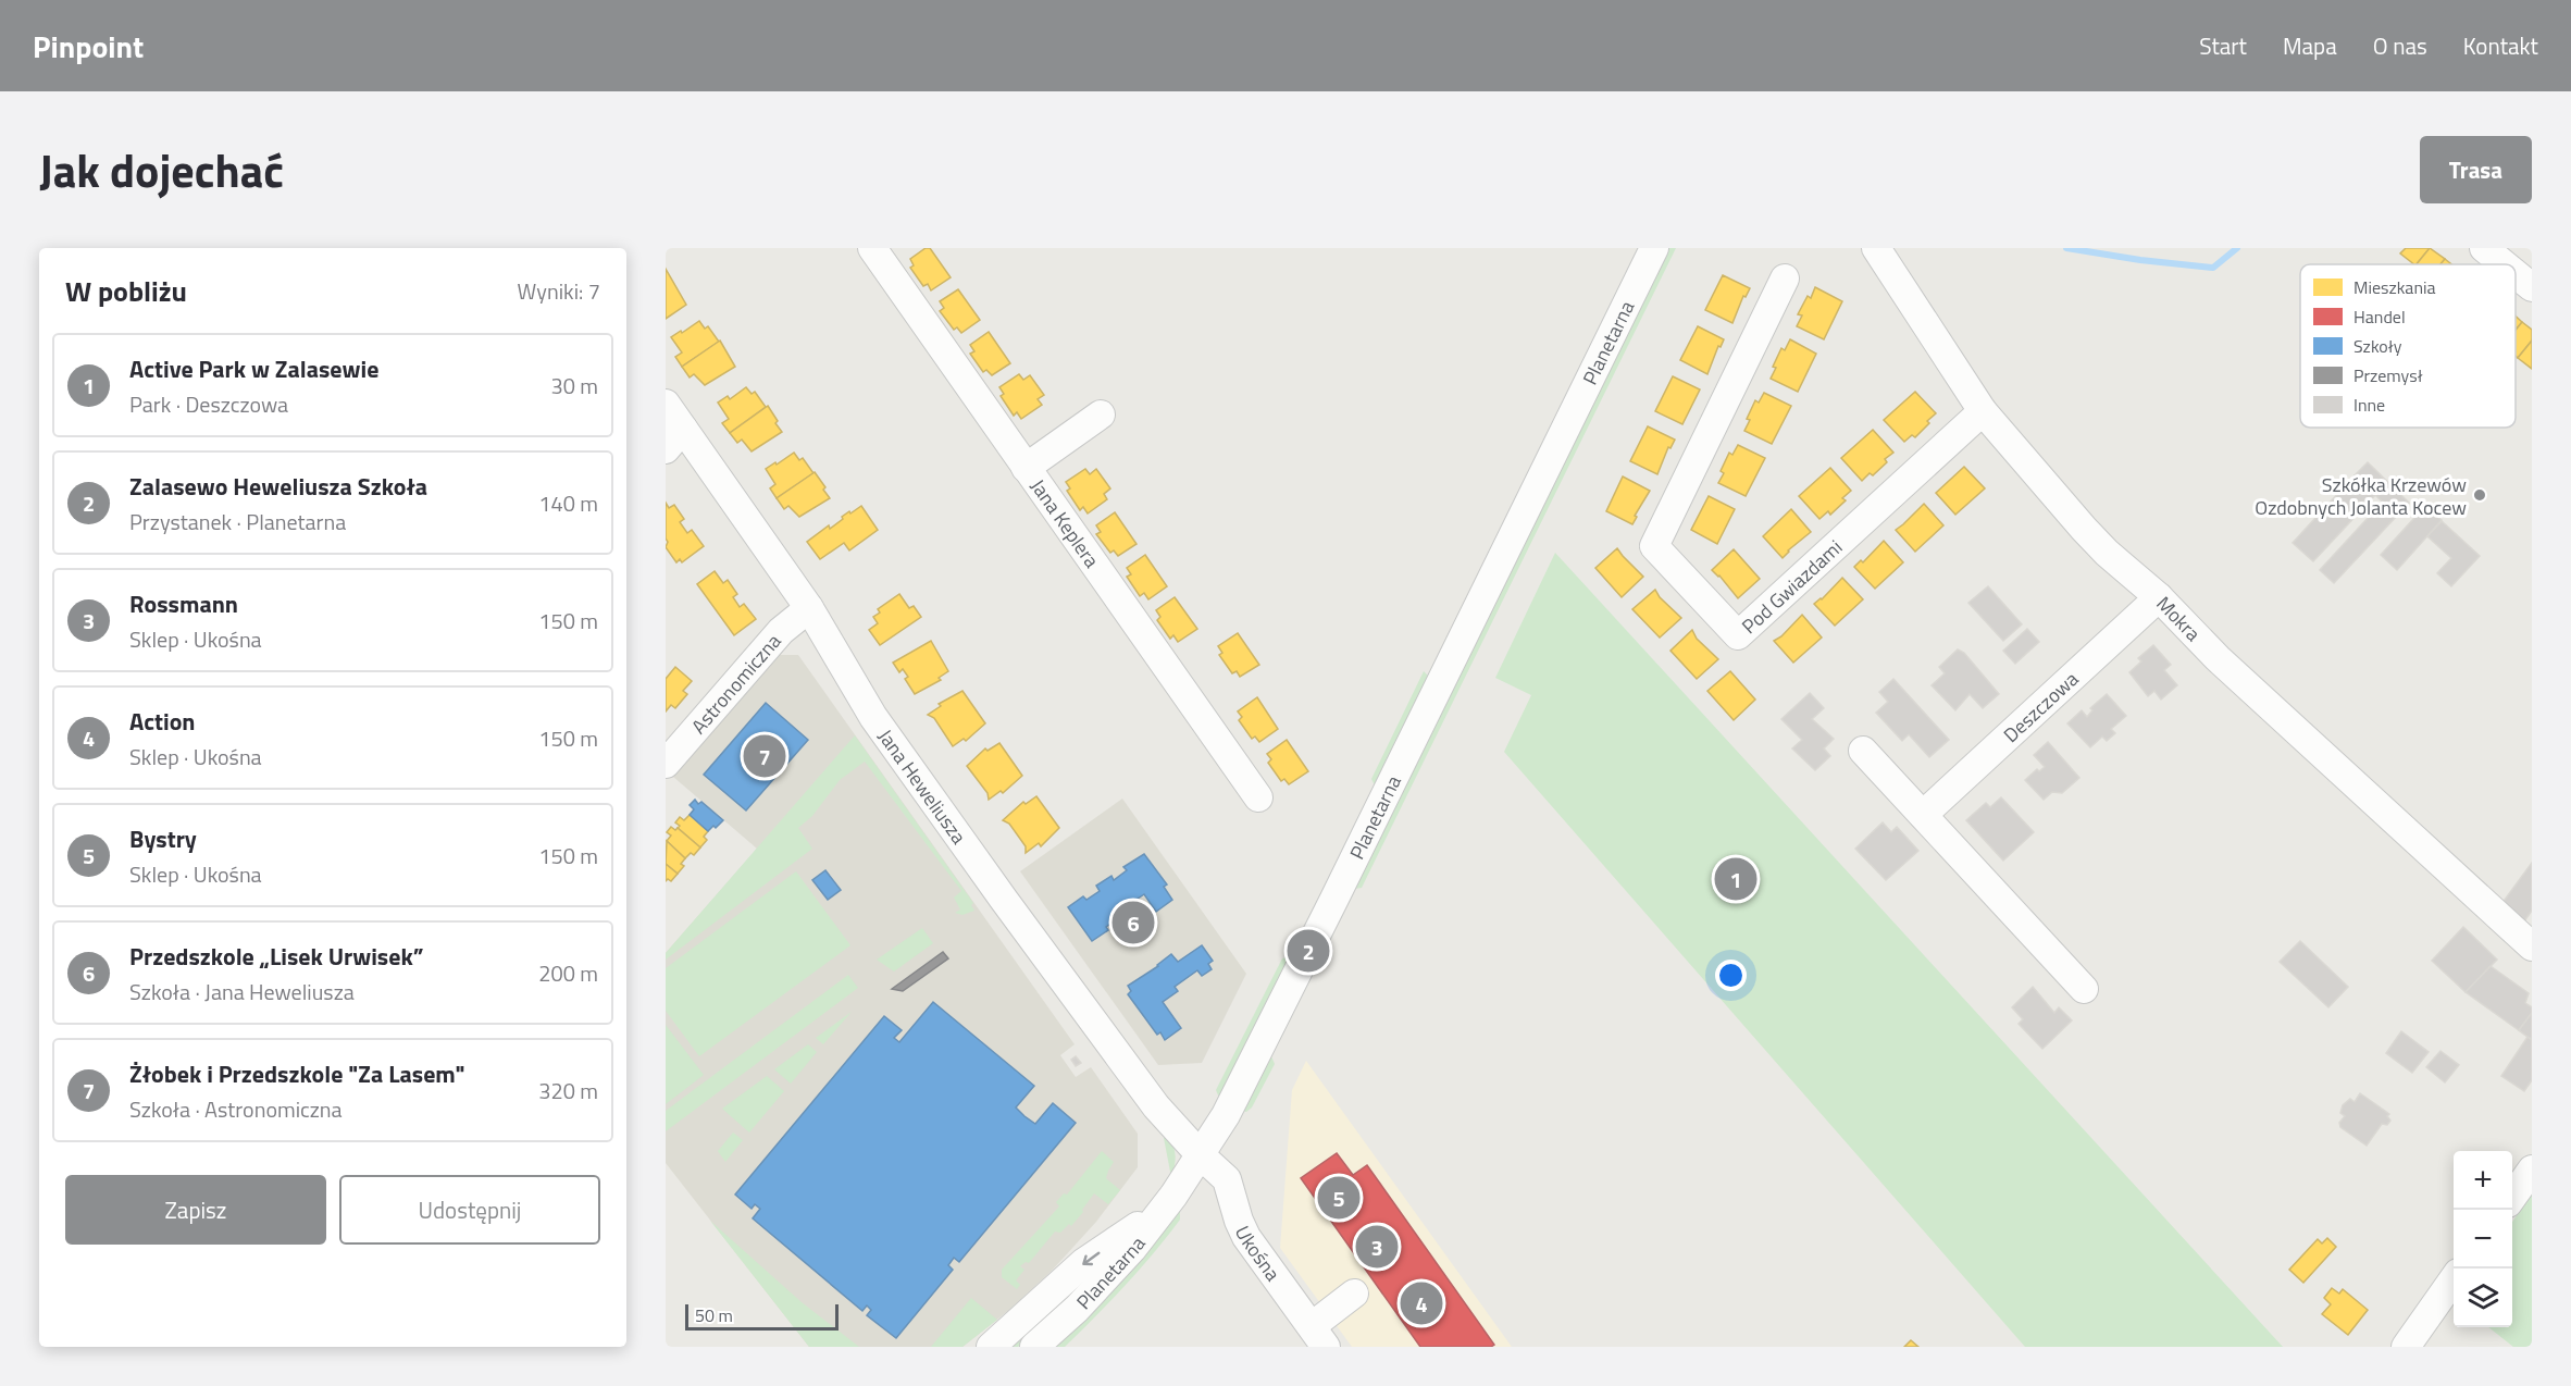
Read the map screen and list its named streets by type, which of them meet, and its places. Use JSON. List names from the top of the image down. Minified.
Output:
{"streets":{"street":["Planetarna","Jana Keplera","Pod Gwiazdami","Mokra","Astronomiczna","Deszczowa","Jana Heweliusza","Ukośna"]},"crossings":[["Planetarna","Jana Heweliusza"],["Planetarna","Ukośna"],["Pod Gwiazdami","Mokra"],["Mokra","Deszczowa"],["Astronomiczna","Jana Heweliusza"],["Jana Heweliusza","Ukośna"]],"places":["Szkółka Krzewów Ozdobnych Jolanta Kocew"],"legend":["Mieszkania","Handel","Szkoły","Przemysł","Inne"],"scale_bar":"50 m","page":{"header":"Pinpoint","nav":["Start","Mapa","O nas","Kontakt"],"title":"Jak dojechać","buttons":["Trasa",["Zapisz","Udostępnij"]],"heading":["W pobliżu","Wyniki: 7"],"list":[{"mark":"1","name":"Active Park w Zalasewie","note":"Park · Deszczowa","value":"30 m"},{"mark":"2","name":"Zalasewo Heweliusza Szkoła","note":"Przystanek · Planetarna","value":"140 m"},{"mark":"3","name":"Rossmann","note":"Sklep · Ukośna","value":"150 m"},{"mark":"4","name":"Action","note":"Sklep · Ukośna","value":"150 m"},{"mark":"5","name":"Bystry","note":"Sklep · Ukośna","value":"150 m"},{"mark":"6","name":"Przedszkole „Lisek Urwisek”","note":"Szkoła · Jana Heweliusza","value":"200 m"},{"mark":"7","name":"Żłobek i Przedszkole \"Za Lasem\"","note":"Szkoła · Astronomiczna","value":"320 m"}],"pins":["7","1","6","2","5","3","4"],"map_buttons":["+","−"],"scale":"50 m"}}
